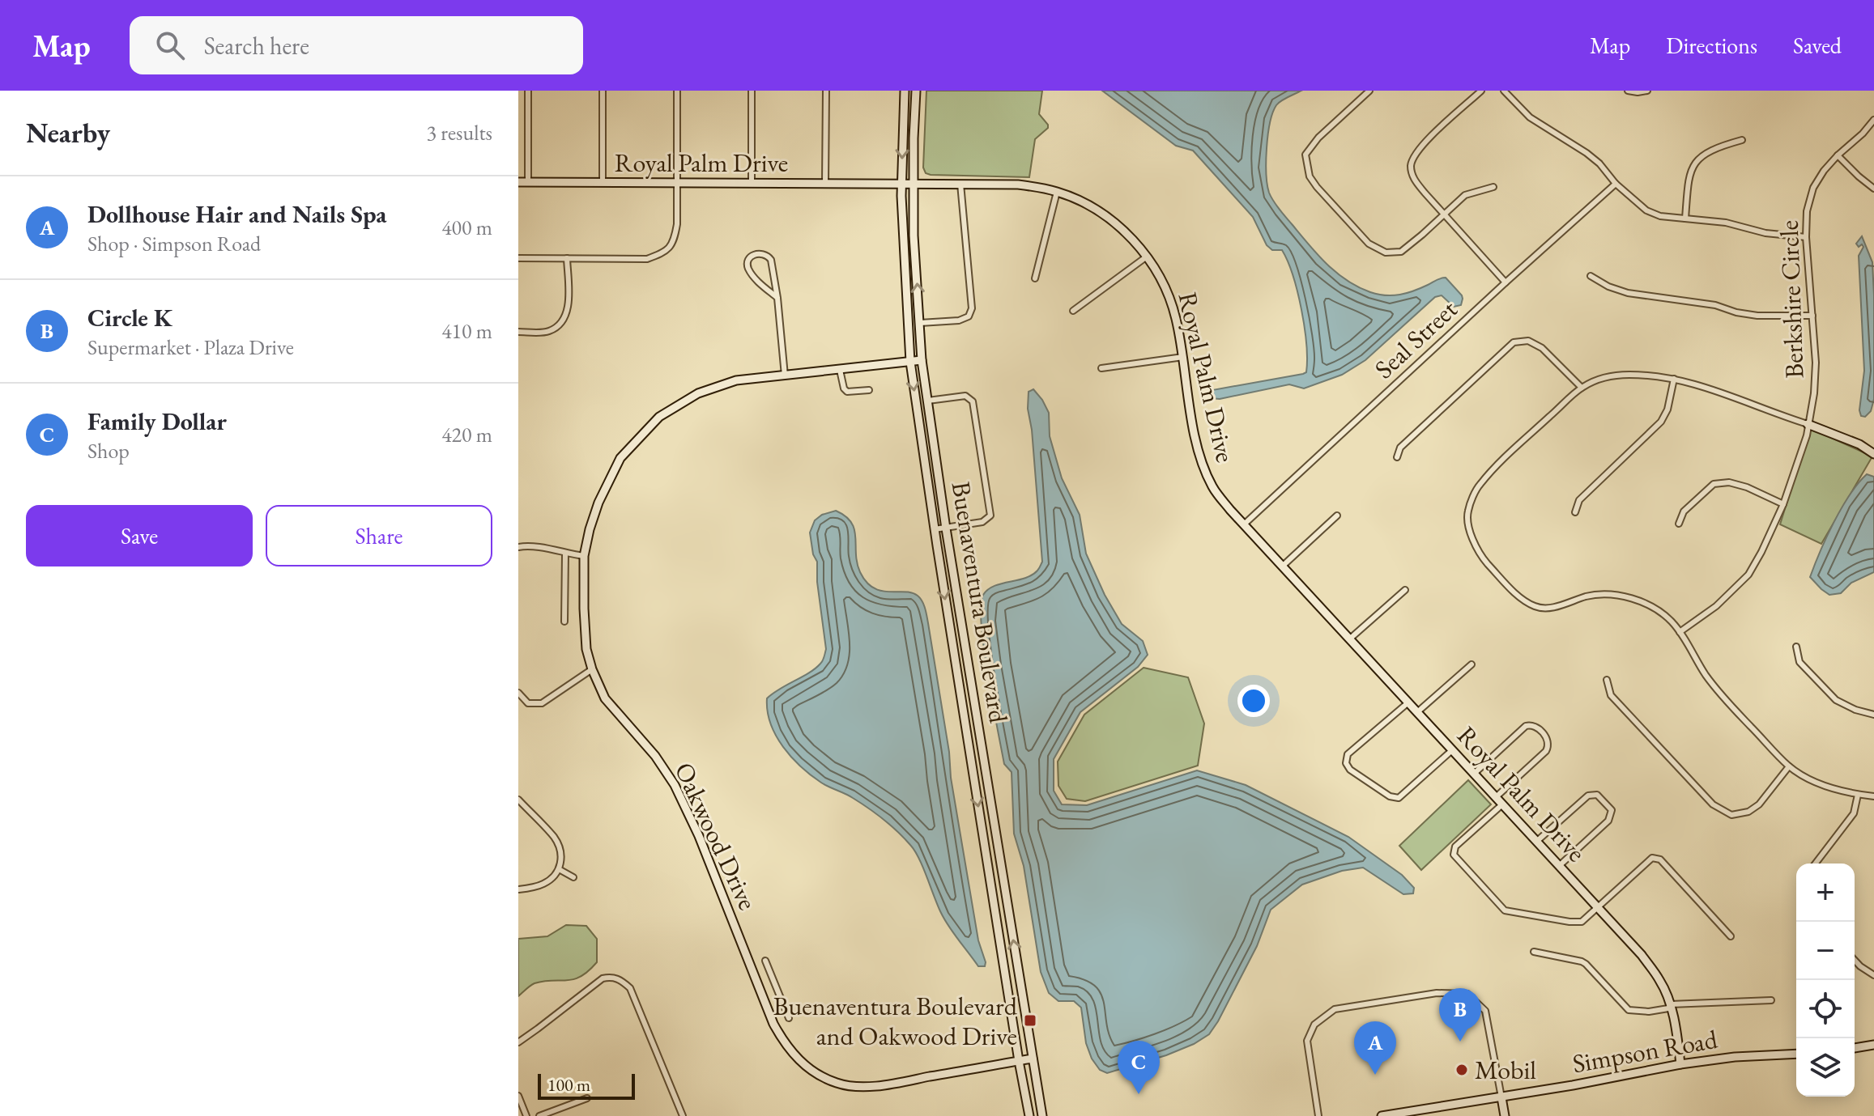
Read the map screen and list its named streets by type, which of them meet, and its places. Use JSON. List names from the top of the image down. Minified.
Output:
{"streets":{"street":["Royal Palm Drive","Berkshire Circle","Seal Street","Buenaventura Boulevard","Oakwood Drive","Simpson Road"]},"crossings":[["Royal Palm Drive","Seal Street"],["Royal Palm Drive","Buenaventura Boulevard"],["Royal Palm Drive","Simpson Road"],["Buenaventura Boulevard","Oakwood Drive"]],"places":{"transit":["Buenaventura Boulevard and Oakwood Drive"],"other":["Mobil"]},"scale_bar":"100 m","page":{"header":"Map","search":"Search here","nav":["Map","Directions","Saved"],"heading":["Nearby","3 results"],"list":[{"mark":"A","name":"Dollhouse Hair and Nails Spa","note":"Shop · Simpson Road","value":"400 m"},{"mark":"B","name":"Circle K","note":"Supermarket · Plaza Drive","value":"410 m"},{"mark":"C","name":"Family Dollar","note":"Shop","value":"420 m"}],"buttons":["Save","Share"],"map_buttons":["+","−"],"pins":["B","A","C"],"scale":"100 m"}}
